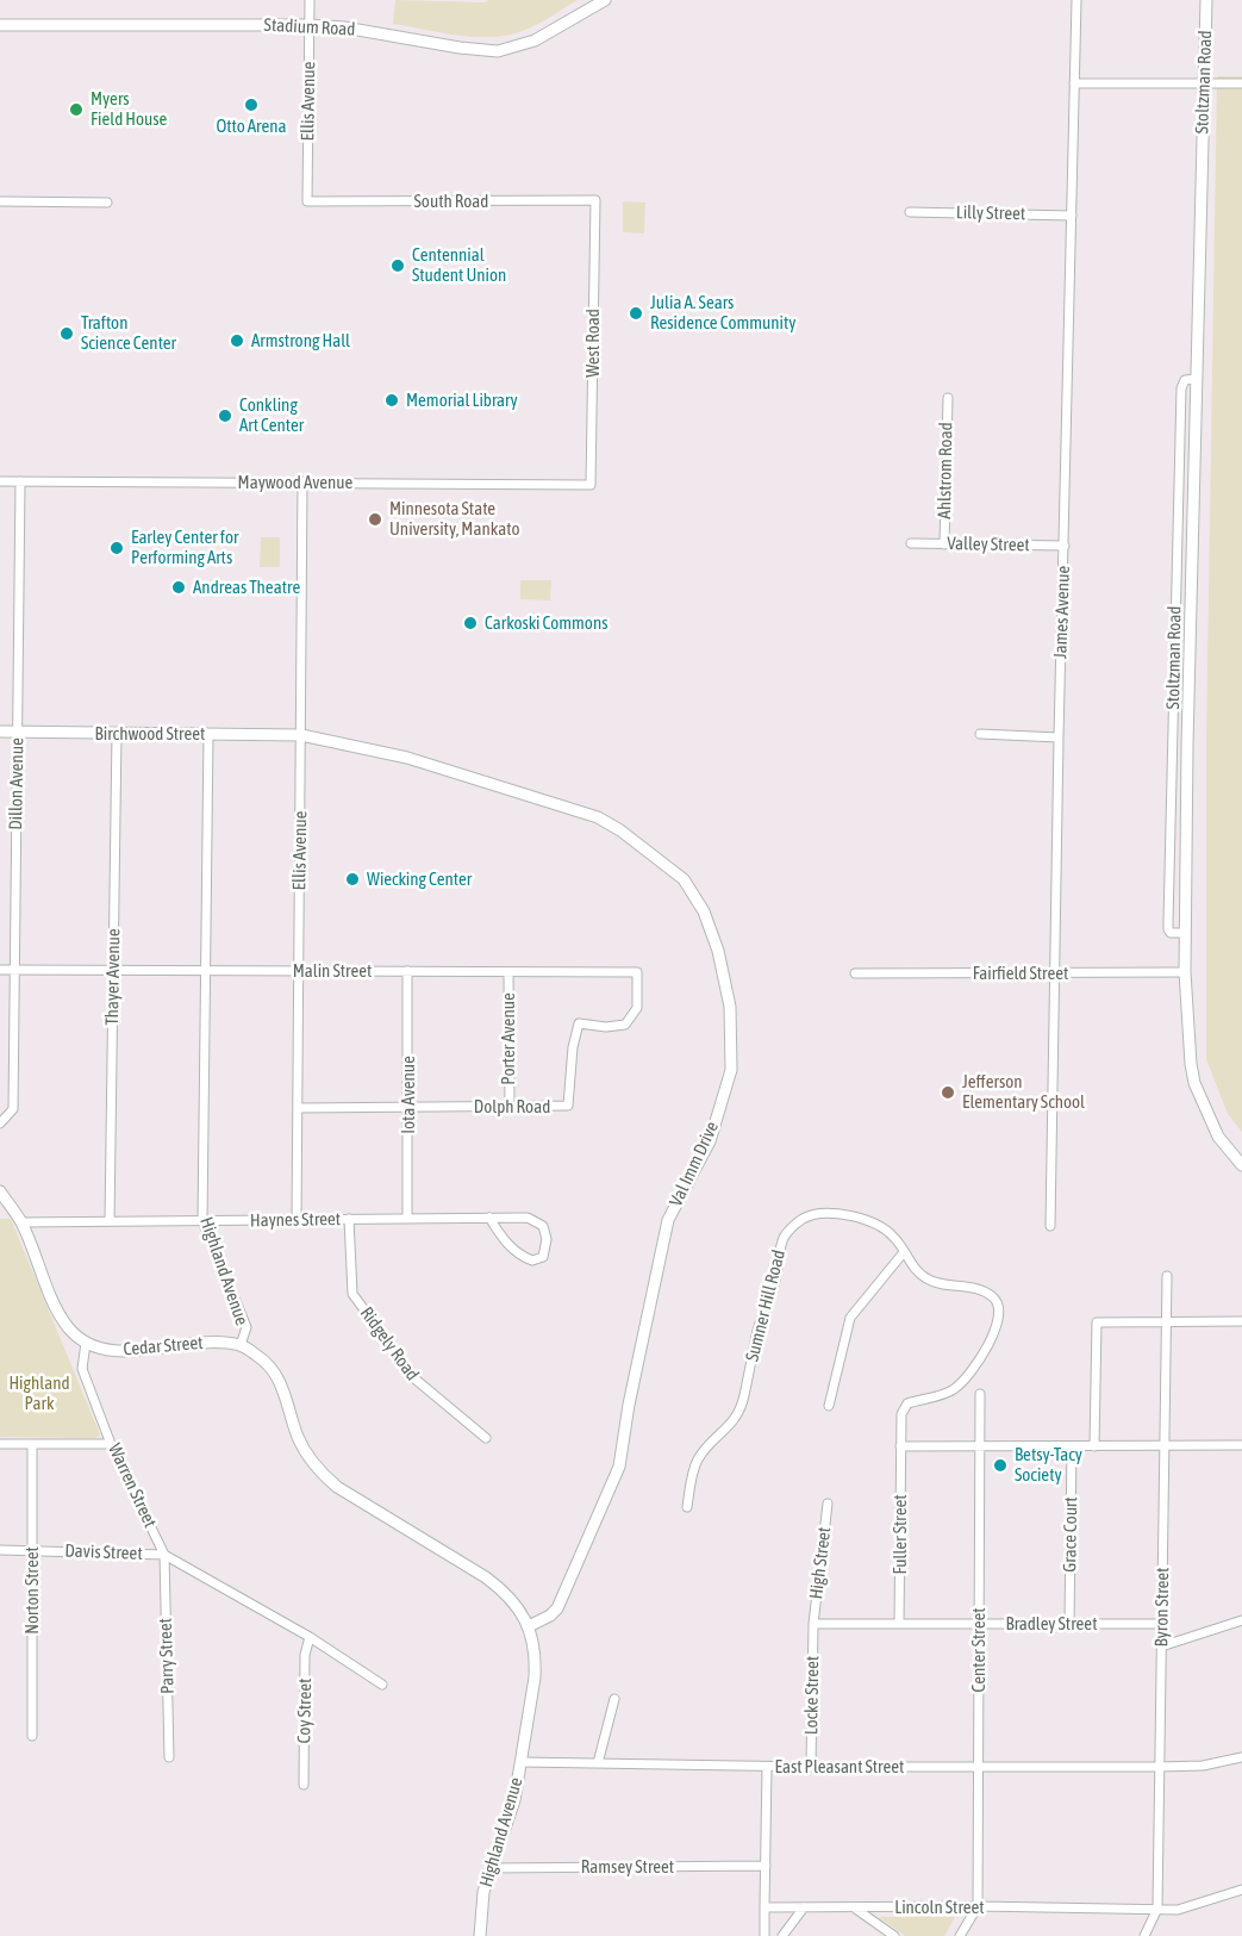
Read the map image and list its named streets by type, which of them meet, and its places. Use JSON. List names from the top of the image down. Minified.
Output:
{"streets":{"street":["Stadium Road","Stoltzman Road","Ellis Avenue","South Road","Lilly Street","West Road","Ahlstrom Road","Maywood Avenue","Valley Street","James Avenue","Birchwood Street","Dillon Avenue","Malin Street","Fairfield Street","Thayer Avenue","Porter Avenue","Iota Avenue","Dolph Road","Val Imm Drive","Haynes Street","Highland Avenue","Sumner Hill Road","Ridgely Road","Cedar Street","Warren Street","Fuller Street","Grace Court","Davis Street","High Street","Norton Street","Byron Street","Bradley Street","Center Street","Parry Street","Locke Street","Coy Street","East Pleasant Street","Ramsey Street","Lincoln Street"]},"crossings":[["Stadium Road","Ellis Avenue"],["Stoltzman Road","Fairfield Street"],["Ellis Avenue","South Road"],["Ellis Avenue","Maywood Avenue"],["Ellis Avenue","Birchwood Street"],["Ellis Avenue","Malin Street"],["Ellis Avenue","Dolph Road"],["Ellis Avenue","Val Imm Drive"],["Ellis Avenue","Haynes Street"],["South Road","West Road"],["Lilly Street","James Avenue"],["West Road","Maywood Avenue"],["Ahlstrom Road","Valley Street"],["Maywood Avenue","Dillon Avenue"],["Valley Street","James Avenue"],["James Avenue","Fairfield Street"],["Birchwood Street","Dillon Avenue"],["Birchwood Street","Thayer Avenue"],["Birchwood Street","Val Imm Drive"],["Birchwood Street","Highland Avenue"],["Dillon Avenue","Malin Street"],["Malin Street","Thayer Avenue"],["Malin Street","Porter Avenue"],["Malin Street","Iota Avenue"],["Malin Street","Dolph Road"],["Malin Street","Highland Avenue"],["Thayer Avenue","Haynes Street"],["Porter Avenue","Dolph Road"],["Iota Avenue","Dolph Road"],["Iota Avenue","Haynes Street"],["Val Imm Drive","Highland Avenue"],["Haynes Street","Highland Avenue"],["Haynes Street","Ridgely Road"],["Highland Avenue","Cedar Street"],["Highland Avenue","East Pleasant Street"],["Highland Avenue","Ramsey Street"],["Sumner Hill Road","Fuller Street"],["Cedar Street","Warren Street"],["Warren Street","Davis Street"],["Warren Street","Parry Street"],["Fuller Street","Bradley Street"],["Grace Court","Bradley Street"],["Davis Street","Norton Street"],["Davis Street","Parry Street"],["High Street","Bradley Street"],["High Street","Locke Street"],["Byron Street","Bradley Street"],["Byron Street","East Pleasant Street"],["Byron Street","Lincoln Street"],["Bradley Street","Center Street"],["Bradley Street","Locke Street"],["Center Street","East Pleasant Street"],["Center Street","Lincoln Street"],["Locke Street","East Pleasant Street"]],"parks":["Highland Park"],"places":["Otto Arena","Myers Field House","Centennial Student Union","Julia A. Sears Residence Community","Trafton Science Center","Armstrong Hall","Memorial Library","Conkling Art Center","Minnesota State University, Mankato","Earley Center for Performing Arts","Andreas Theatre","Carkoski Commons","Wiecking Center","Jefferson Elementary School","Betsy-Tacy Society"]}
